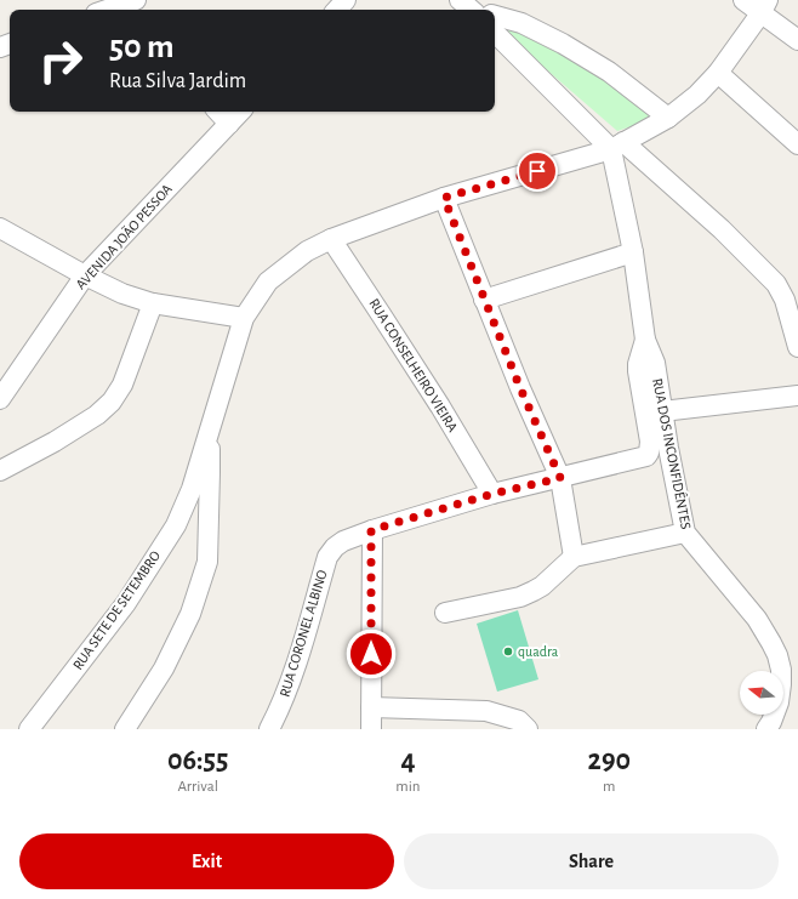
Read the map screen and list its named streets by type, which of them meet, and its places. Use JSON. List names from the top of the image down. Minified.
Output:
{"streets":{"street":["AVENIDA JOÃO PESSOA","RUA CONSELHEIRO VIEIRA","RUA DOS INCONFIDÊNTES","RUA SETE DE SETEMBRO","RUA CORONEL ALBINO"]},"crossings":[["RUA CONSELHEIRO VIEIRA","RUA SETE DE SETEMBRO"],["RUA DOS INCONFIDÊNTES","RUA SETE DE SETEMBRO"]],"places":["quadra"],"north":"left","page":{"turn":["50 m","Rua Silva Jardim"],"eta":["06:55","Arrival","4","min","290","m"],"buttons":["Exit","Share"]}}
